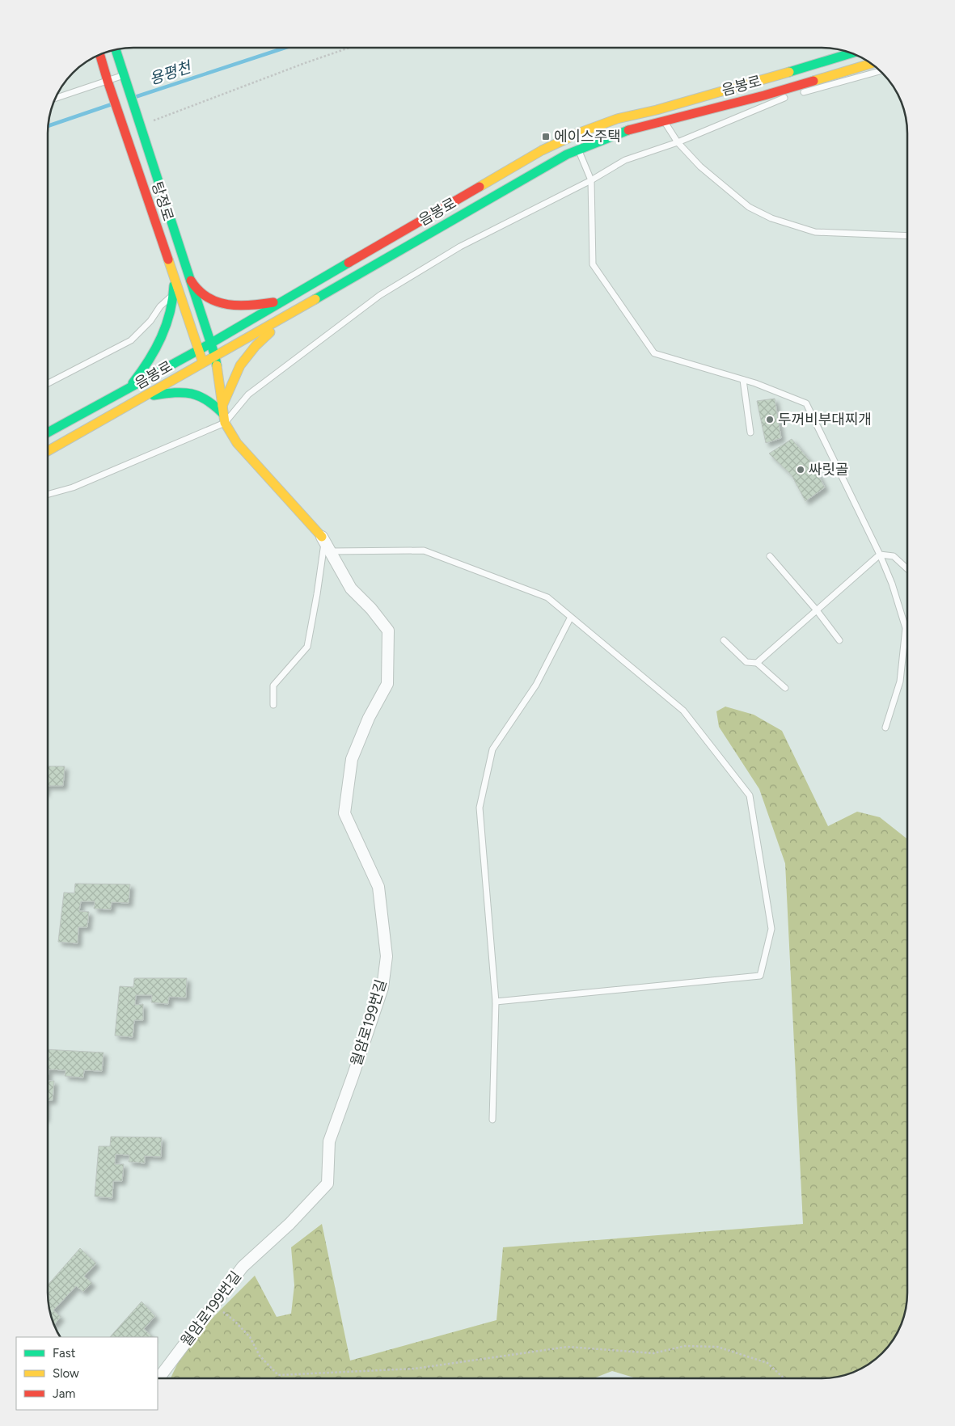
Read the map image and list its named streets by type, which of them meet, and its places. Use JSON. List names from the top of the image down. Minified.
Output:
{"streets":{"main road":["음봉로","탕정로"],"street":["월암로199번길"]},"crossings":[["음봉로","탕정로"]],"water":["용평천"],"places":{"transit":["에이스주택"],"other":["두꺼비부대찌개","싸릿골"]},"legend":["Fast","Slow","Jam"]}
